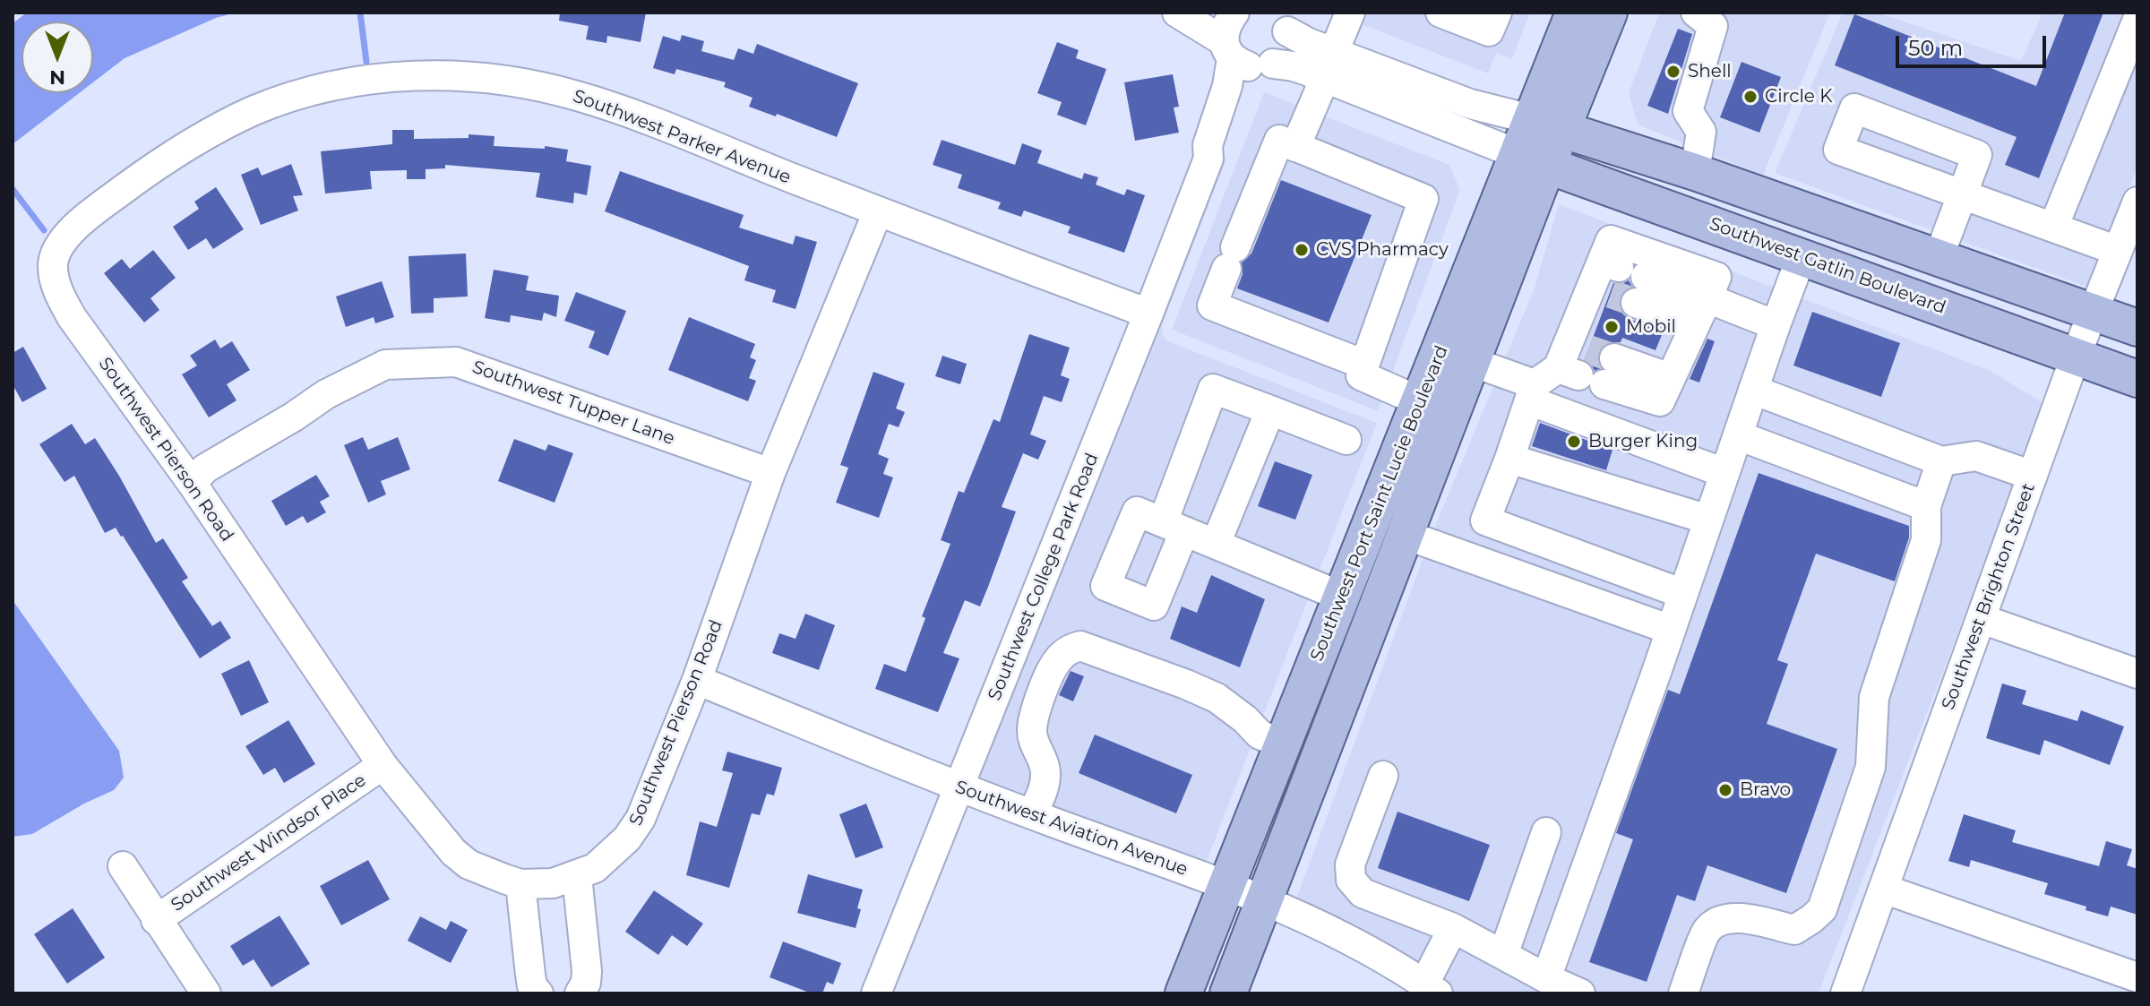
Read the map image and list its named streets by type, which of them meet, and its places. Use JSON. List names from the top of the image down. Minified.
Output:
{"streets":{"main road":["Southwest Gatlin Boulevard","Southwest Port Saint Lucie Boulevard"],"street":["Southwest Parker Avenue","Southwest Tupper Lane","Southwest Pierson Road","Southwest College Park Road","Southwest Brighton Street","Southwest Aviation Avenue","Southwest Windsor Place"]},"crossings":[["Southwest Parker Avenue","Southwest Pierson Road"],["Southwest Parker Avenue","Southwest College Park Road"],["Southwest Gatlin Boulevard","Southwest Port Saint Lucie Boulevard"],["Southwest Gatlin Boulevard","Southwest Brighton Street"],["Southwest Tupper Lane","Southwest Pierson Road"],["Southwest Pierson Road","Southwest Aviation Avenue"],["Southwest Pierson Road","Southwest Windsor Place"],["Southwest Port Saint Lucie Boulevard","Southwest Aviation Avenue"],["Southwest College Park Road","Southwest Aviation Avenue"]],"places":["Shell","Circle K","CVS Pharmacy","Mobil","Burger King","Bravo"],"scale_bar":"50 m","north":"bottom"}
